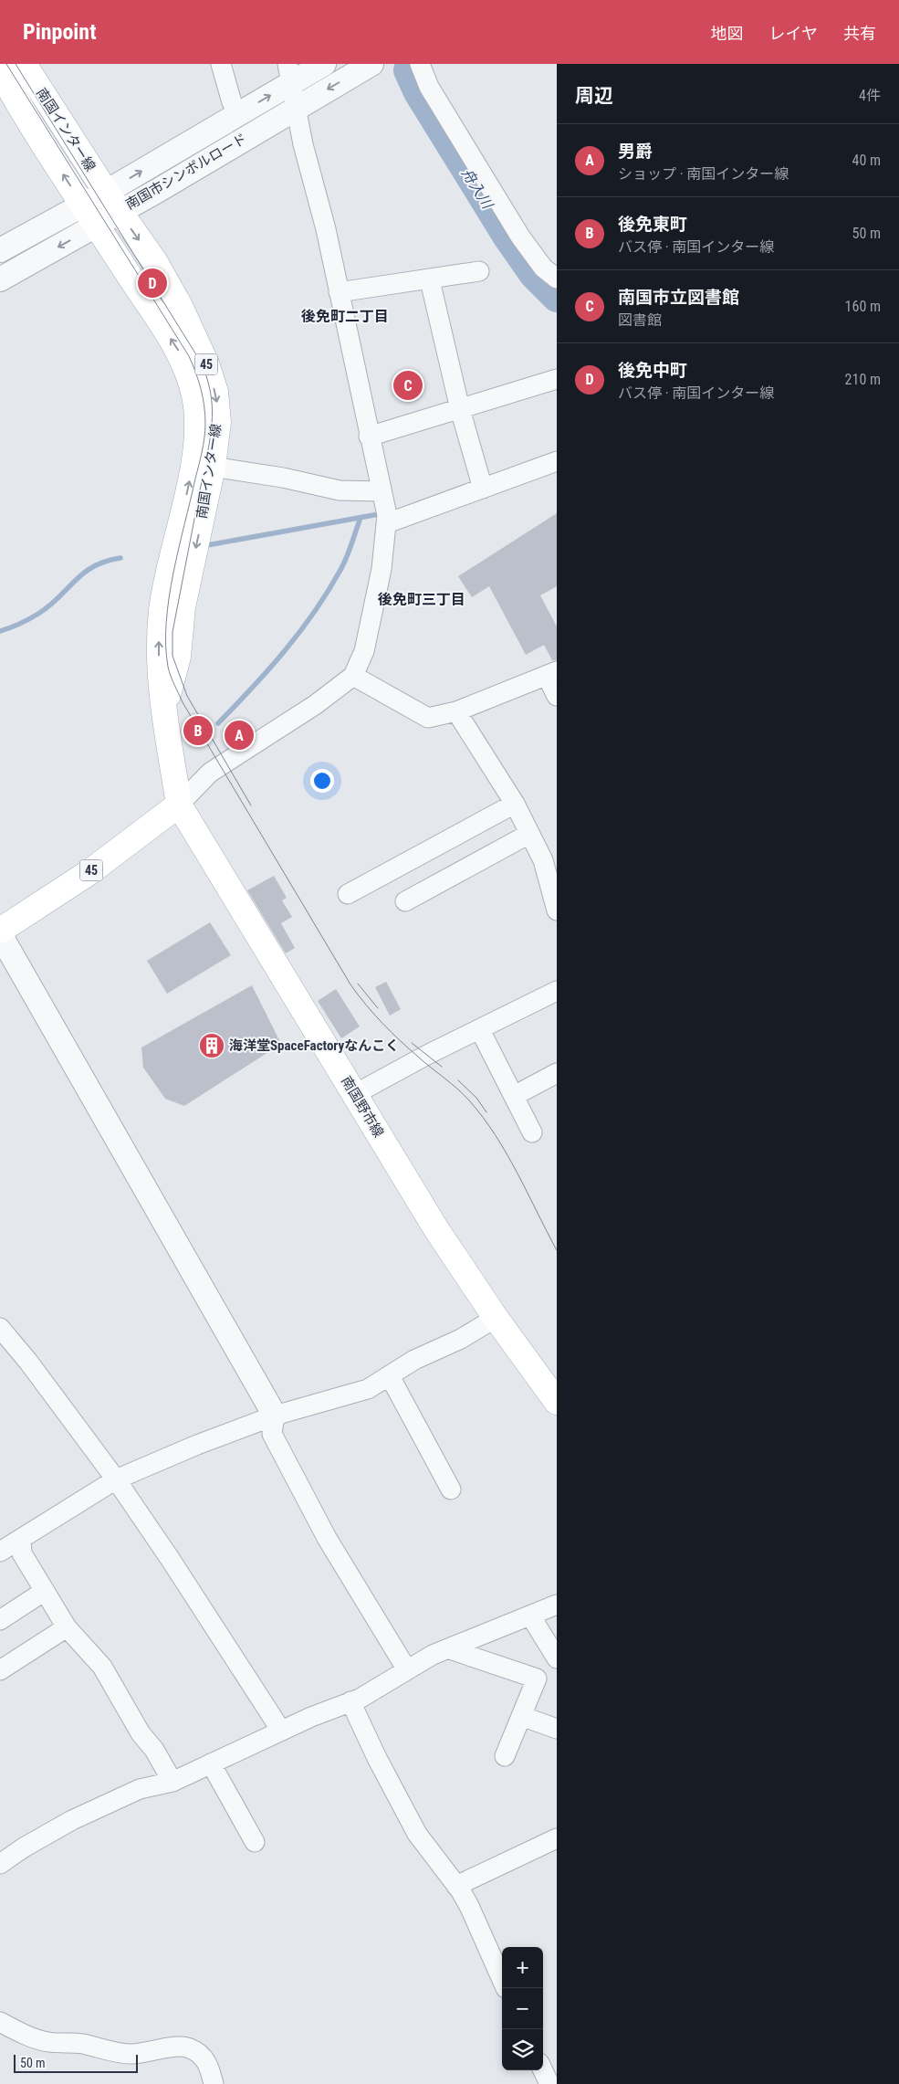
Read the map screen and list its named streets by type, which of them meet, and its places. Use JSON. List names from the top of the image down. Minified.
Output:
{"streets":{"main road":["南国インター線","45","南国野市線"],"street":["南国市シンボルロード"]},"crossings":[["南国インター線","南国市シンボルロード"],["南国インター線","45"],["南国インター線","南国野市線"],["45","南国野市線"]],"districts":["後免町二丁目","後免町三丁目"],"water":["舟入川"],"places":{"building":["海洋堂SpaceFactoryなんこく"]},"scale_bar":"50 m","page":{"header":"Pinpoint","nav":["地図","レイヤ","共有"],"heading":["周辺","4件"],"list":[{"mark":"A","name":"男爵","note":"ショップ · 南国インター線","value":"40 m"},{"mark":"B","name":"後免東町","note":"バス停 · 南国インター線","value":"50 m"},{"mark":"C","name":"南国市立図書館","note":"図書館","value":"160 m"},{"mark":"D","name":"後免中町","note":"バス停 · 南国インター線","value":"210 m"}],"pins":["D","C","B","A"],"map_buttons":["+","−"],"scale":"50 m"}}
